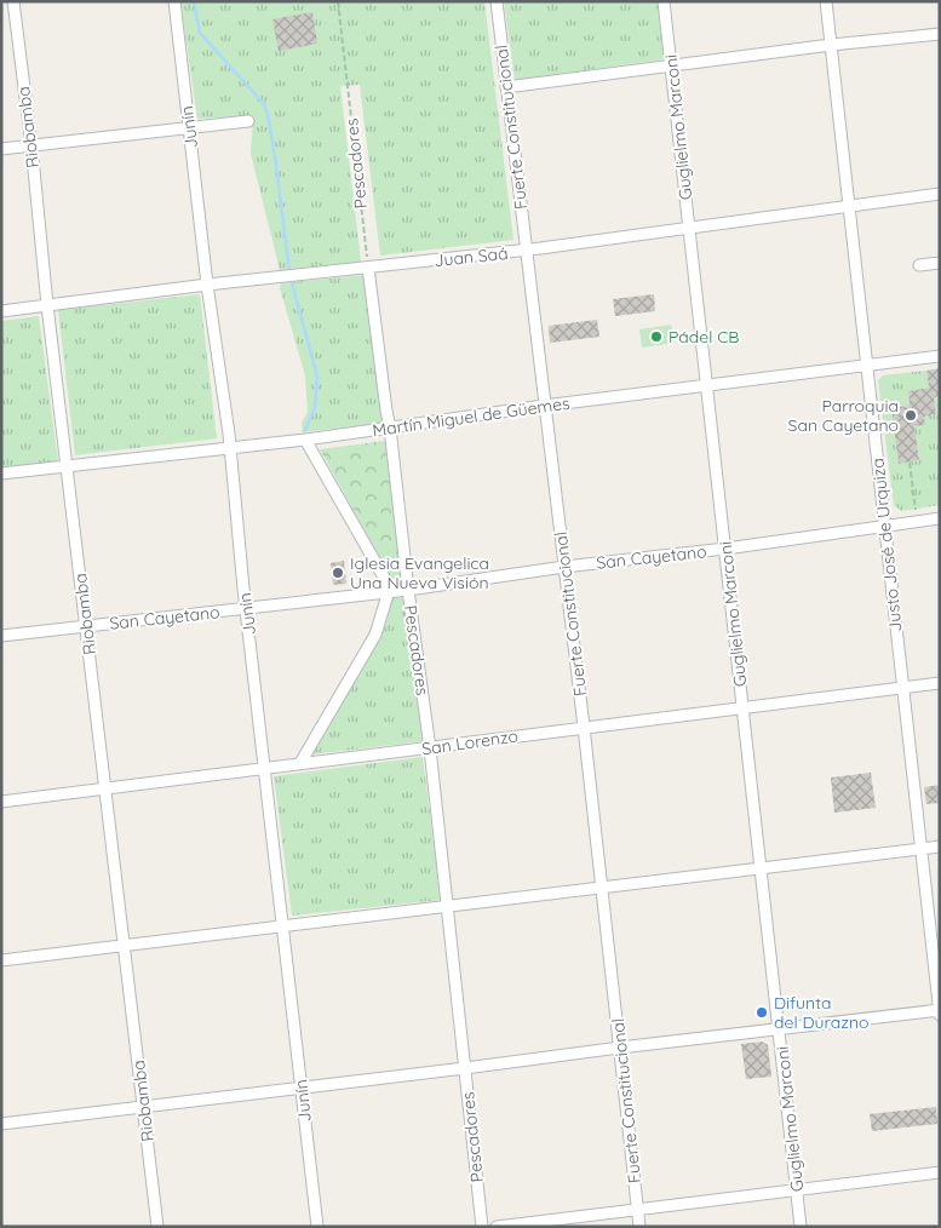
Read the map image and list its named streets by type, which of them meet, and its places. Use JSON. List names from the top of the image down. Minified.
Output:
{"streets":{"street":["Riobamba","Junín","Fuerte Constitucional","Guglielmo Marconi","Pescadores","Juan Saá","Martín Miguel de Güemes","Justo José de Urquiza","San Cayetano","San Lorenzo"]},"crossings":[["Riobamba","Juan Saá"],["Riobamba","Martín Miguel de Güemes"],["Riobamba","San Cayetano"],["Riobamba","San Lorenzo"],["Junín","Juan Saá"],["Junín","Martín Miguel de Güemes"],["Junín","San Cayetano"],["Junín","San Lorenzo"],["Fuerte Constitucional","Juan Saá"],["Fuerte Constitucional","Martín Miguel de Güemes"],["Fuerte Constitucional","San Cayetano"],["Fuerte Constitucional","San Lorenzo"],["Guglielmo Marconi","Juan Saá"],["Guglielmo Marconi","Martín Miguel de Güemes"],["Guglielmo Marconi","San Cayetano"],["Guglielmo Marconi","San Lorenzo"],["Pescadores","Juan Saá"],["Pescadores","Martín Miguel de Güemes"],["Pescadores","San Cayetano"],["Pescadores","San Lorenzo"],["Juan Saá","Justo José de Urquiza"],["Martín Miguel de Güemes","Justo José de Urquiza"],["Justo José de Urquiza","San Cayetano"],["Justo José de Urquiza","San Lorenzo"]],"places":["Pádel CB","Parroquia San Cayetano","Iglesia Evangelica Una Nueva Visión","Difunta del Durazno"]}
